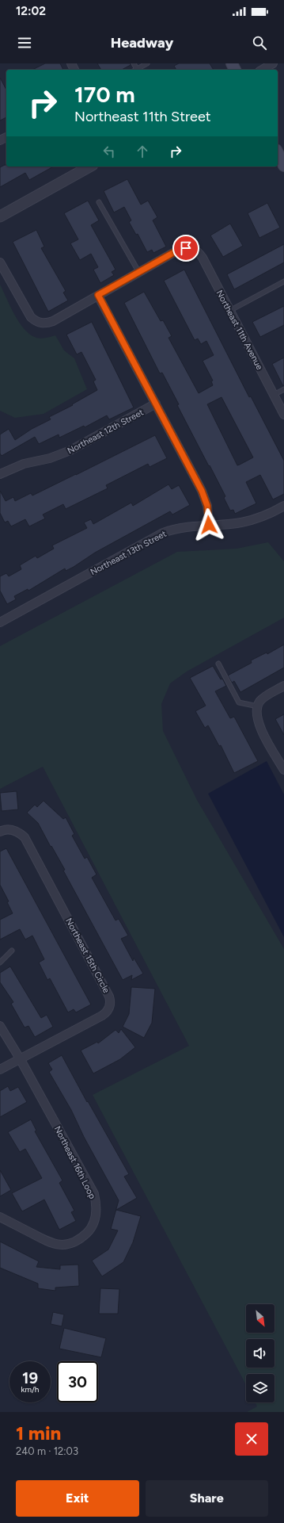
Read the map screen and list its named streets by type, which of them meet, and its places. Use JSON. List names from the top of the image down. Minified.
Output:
{"streets":{"street":["Northeast 11th Avenue","Northeast 12th Street","Northeast 13th Street","Northeast 15th Circle","Northeast 16th Loop"]},"crossings":[["Northeast 15th Circle","Northeast 16th Loop"]],"north":"bottom right","page":{"status":"12:02","header":"Headway","turn":["170 m","Northeast 11th Street"],"speed":"19 km/h","limit":"30","heading":["1 min","240 m · 12:03"],"buttons":["Exit","Share"]}}
